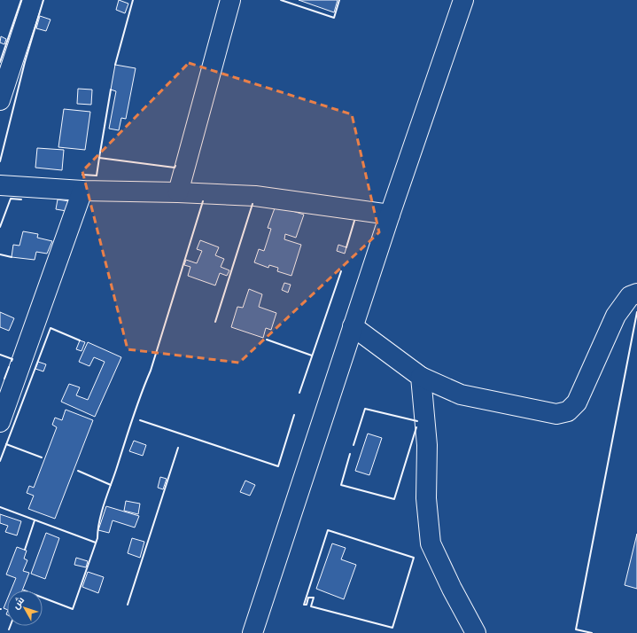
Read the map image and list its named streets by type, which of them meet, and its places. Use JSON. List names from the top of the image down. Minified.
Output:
{"north":"top left"}
